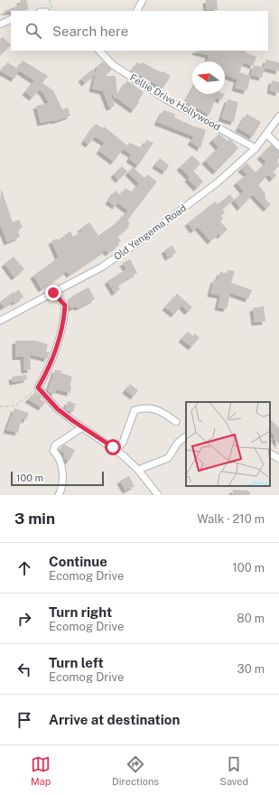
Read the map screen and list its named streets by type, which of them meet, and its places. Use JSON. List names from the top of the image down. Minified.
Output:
{"streets":{"street":["Fellie Drive Hollywood","Old Yengema Road"]},"crossings":[["Fellie Drive Hollywood","Old Yengema Road"]],"scale_bar":"100 m","north":"left","page":{"search":"Search here","scale":"100 m","heading":["3 min","Walk · 210 m"],"list":[["Continue","Ecomog Drive","100 m"],["Turn right","Ecomog Drive","80 m"],["Turn left","Ecomog Drive","30 m"],"Arrive at destination"],"nav":["Map","Directions","Saved"]}}
